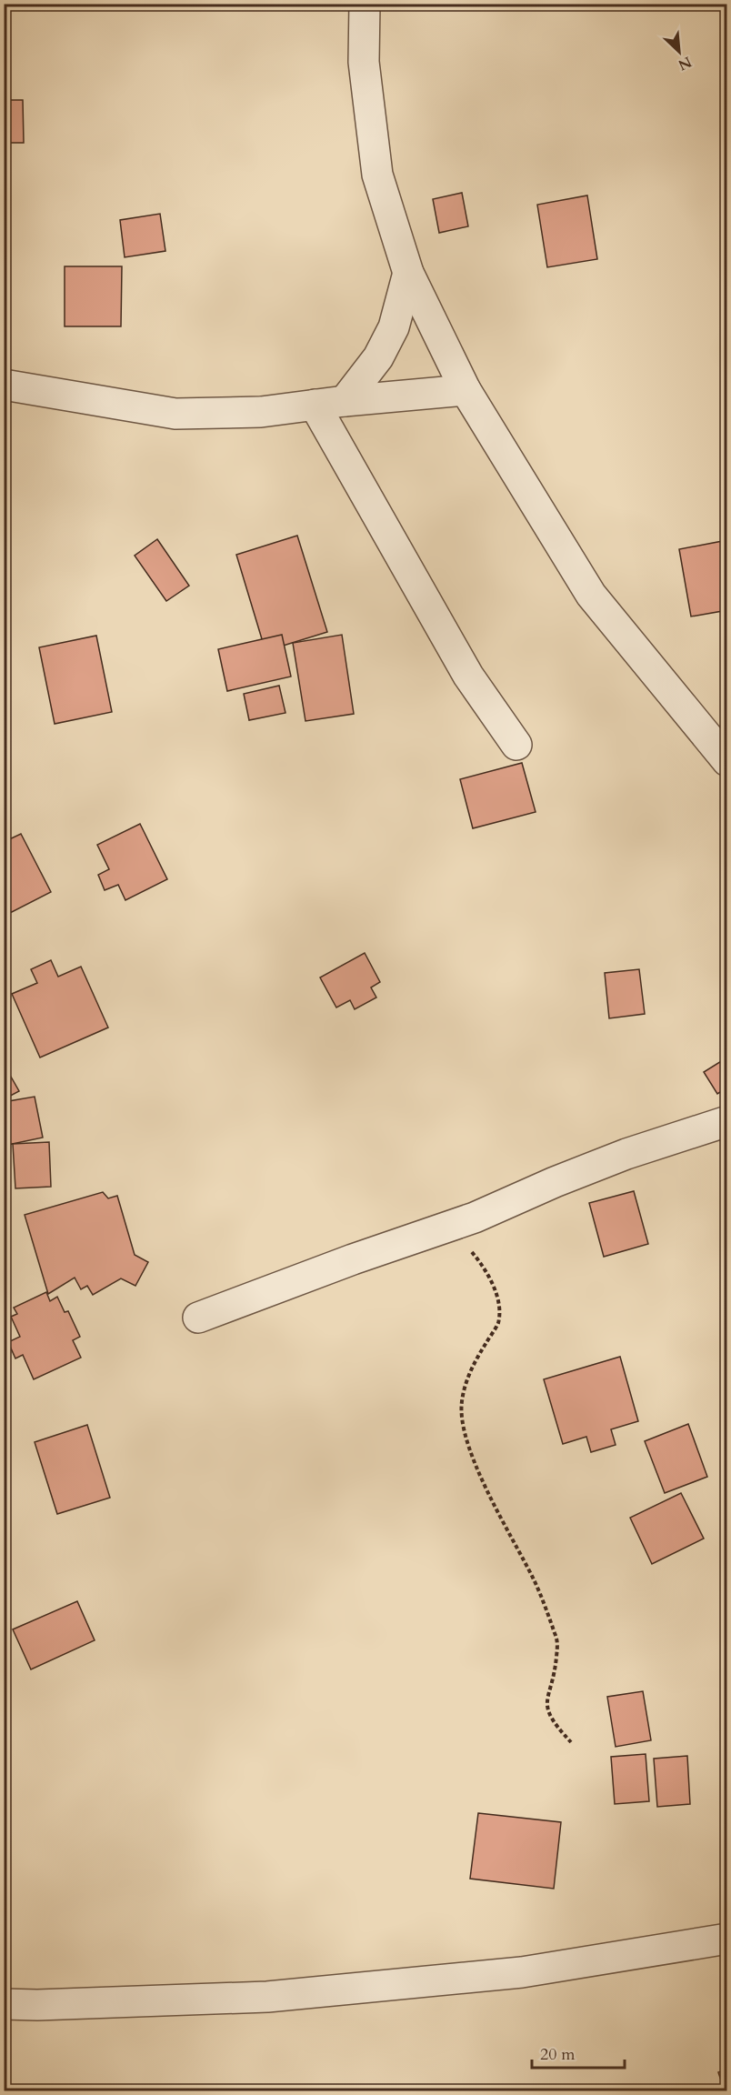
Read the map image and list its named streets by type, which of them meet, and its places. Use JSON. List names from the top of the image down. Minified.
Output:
{"scale_bar":"20 m","north":"bottom right"}
